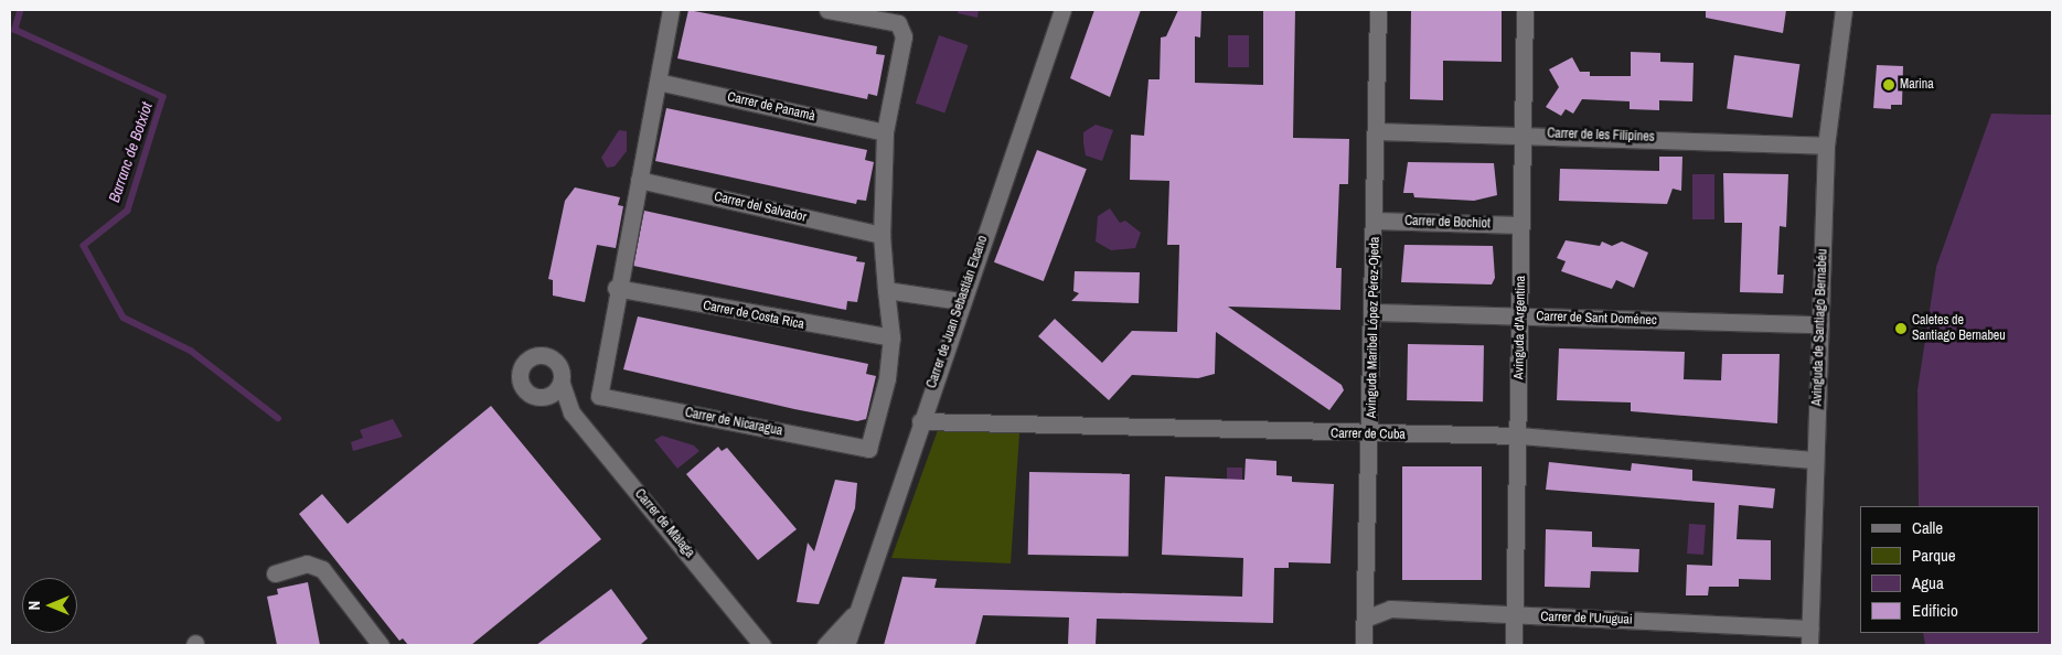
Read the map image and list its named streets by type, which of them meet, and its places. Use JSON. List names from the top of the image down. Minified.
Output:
{"streets":{"street":["Carrer de Panamà","Carrer de les Filipines","Carrer del Salvador","Carrer de Bochiot","Carrer de Juan Sebastián Elcano","Carrer de Costa Rica","Carrer de Sant Doménec","Avinguda Maribel López Pérez-Ojeda","Avinguda d'Argentina","Avinguda de Santiago Bernabéu","Carrer de Nicaragua","Carrer de Cuba","Carrer de Màlaga","Carrer de l'Uruguai"]},"crossings":[["Carrer de les Filipines","Avinguda Maribel López Pérez-Ojeda"],["Carrer de les Filipines","Avinguda d'Argentina"],["Carrer de les Filipines","Avinguda de Santiago Bernabéu"],["Carrer de Bochiot","Avinguda Maribel López Pérez-Ojeda"],["Carrer de Bochiot","Avinguda d'Argentina"],["Carrer de Juan Sebastián Elcano","Carrer de Cuba"],["Carrer de Costa Rica","Carrer de Nicaragua"],["Carrer de Sant Doménec","Avinguda Maribel López Pérez-Ojeda"],["Carrer de Sant Doménec","Avinguda d'Argentina"],["Carrer de Sant Doménec","Avinguda de Santiago Bernabéu"],["Avinguda Maribel López Pérez-Ojeda","Carrer de Cuba"],["Avinguda Maribel López Pérez-Ojeda","Carrer de l'Uruguai"],["Avinguda d'Argentina","Carrer de Cuba"],["Avinguda d'Argentina","Carrer de l'Uruguai"],["Avinguda de Santiago Bernabéu","Carrer de Cuba"],["Avinguda de Santiago Bernabéu","Carrer de l'Uruguai"]],"water":["Barranc de Botxiot"],"places":["Marina","Caletes de Santiago Bernabeu"],"legend":["Calle","Parque","Agua","Edificio"],"north":"left"}
